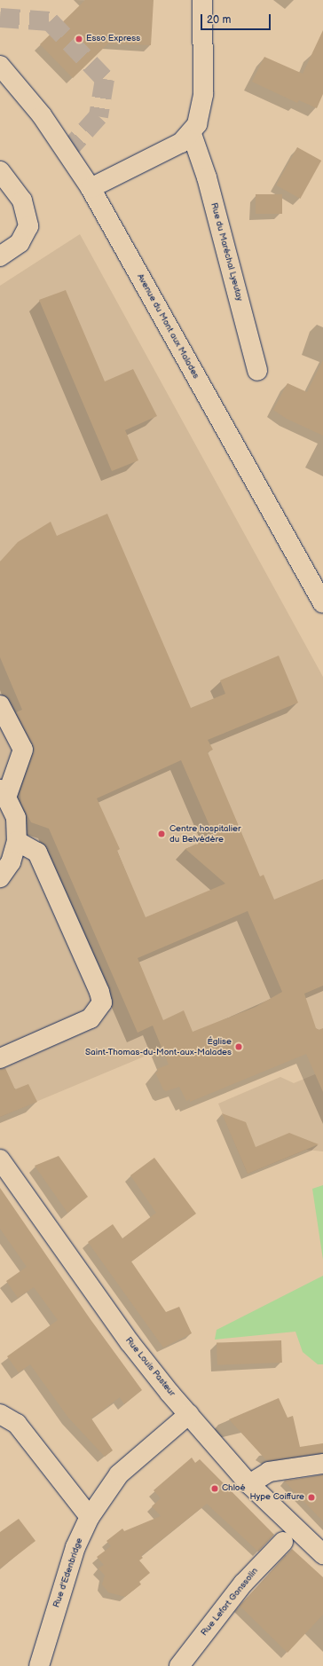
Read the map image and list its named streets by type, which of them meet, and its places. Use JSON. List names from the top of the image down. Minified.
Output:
{"streets":{"street":["Rue du Maréchal Lyeutay","Avenue du Mont aux Malades","Rue Louis Pasteur","Rue d'Edenbridge","Rue Lefort Gonssolin"]},"crossings":[["Rue Louis Pasteur","Rue d'Edenbridge"]],"places":["Esso Express","Centre hospitalier du Belvédère","Église Saint-Thomas-du-Mont-aux-Malades","Chloé","Hype Coiffure"],"scale_bar":"20 m"}
